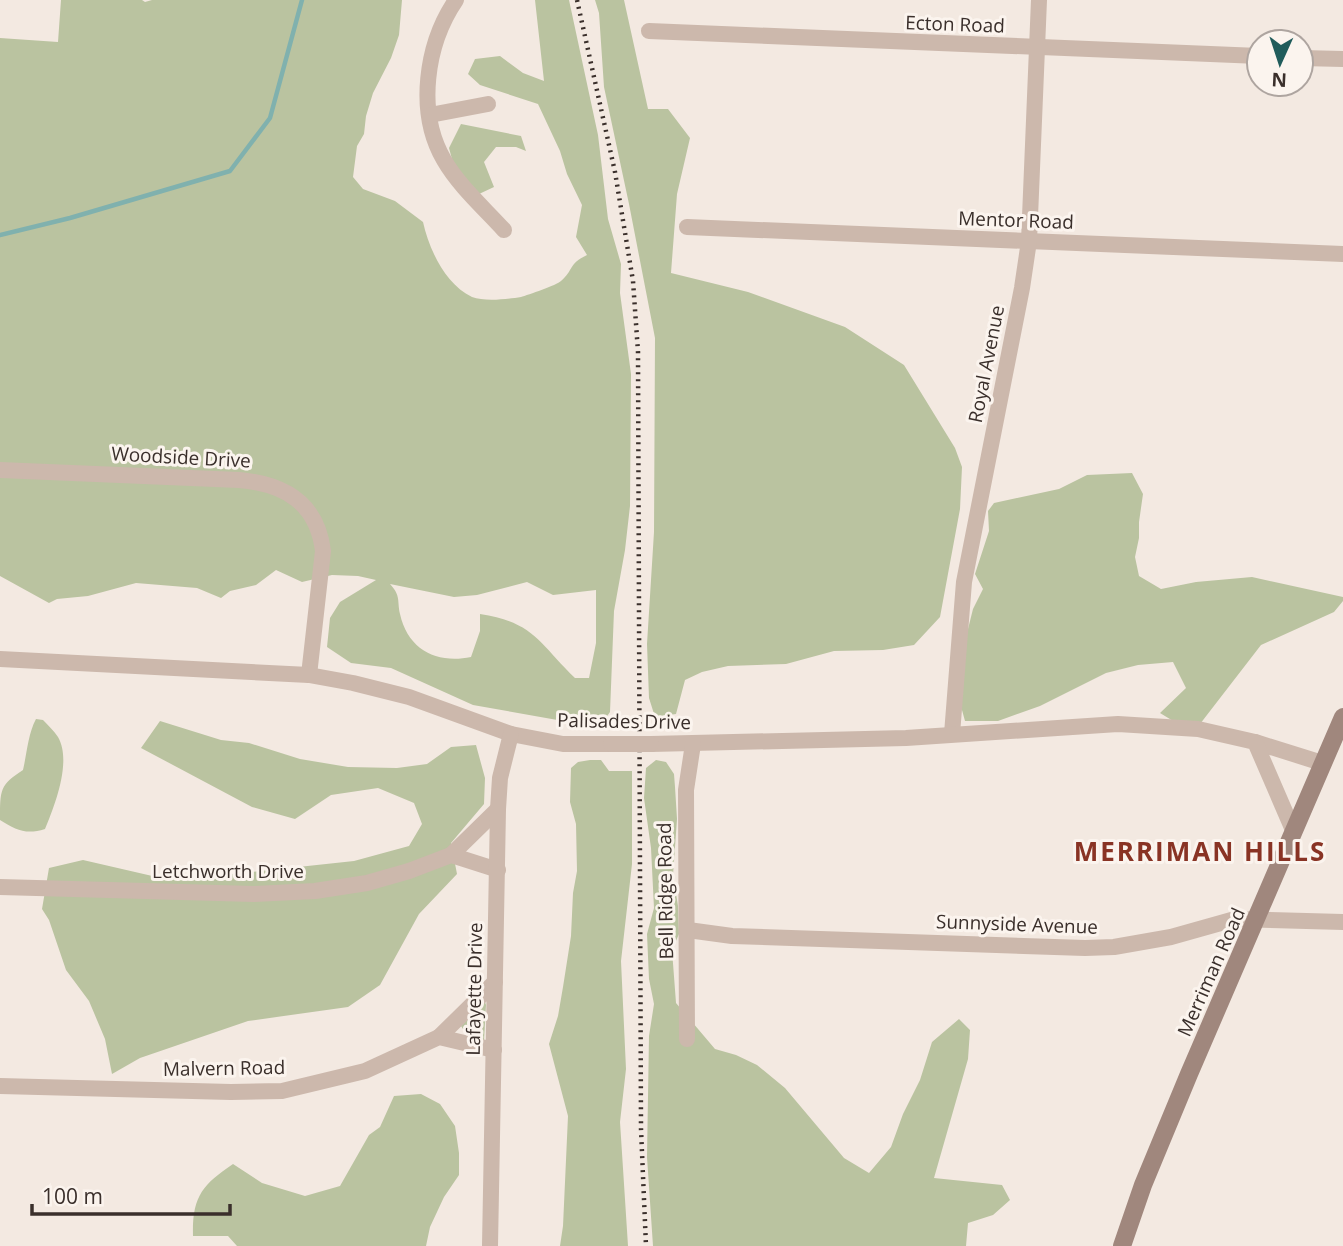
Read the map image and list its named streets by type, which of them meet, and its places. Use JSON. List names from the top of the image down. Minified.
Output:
{"streets":{"main road":["Merriman Road"],"street":["Ecton Road","Mentor Road","Royal Avenue","Woodside Drive","Palisades Drive","Letchworth Drive","Bell Ridge Road","Sunnyside Avenue","Lafayette Drive","Malvern Road"]},"crossings":[["Ecton Road","Royal Avenue"],["Mentor Road","Royal Avenue"],["Royal Avenue","Palisades Drive"],["Woodside Drive","Palisades Drive"],["Palisades Drive","Bell Ridge Road"],["Palisades Drive","Merriman Road"],["Palisades Drive","Lafayette Drive"],["Letchworth Drive","Lafayette Drive"],["Bell Ridge Road","Sunnyside Avenue"],["Sunnyside Avenue","Merriman Road"],["Lafayette Drive","Malvern Road"]],"districts":["MERRIMAN HILLS"],"scale_bar":"100 m","north":"bottom"}
